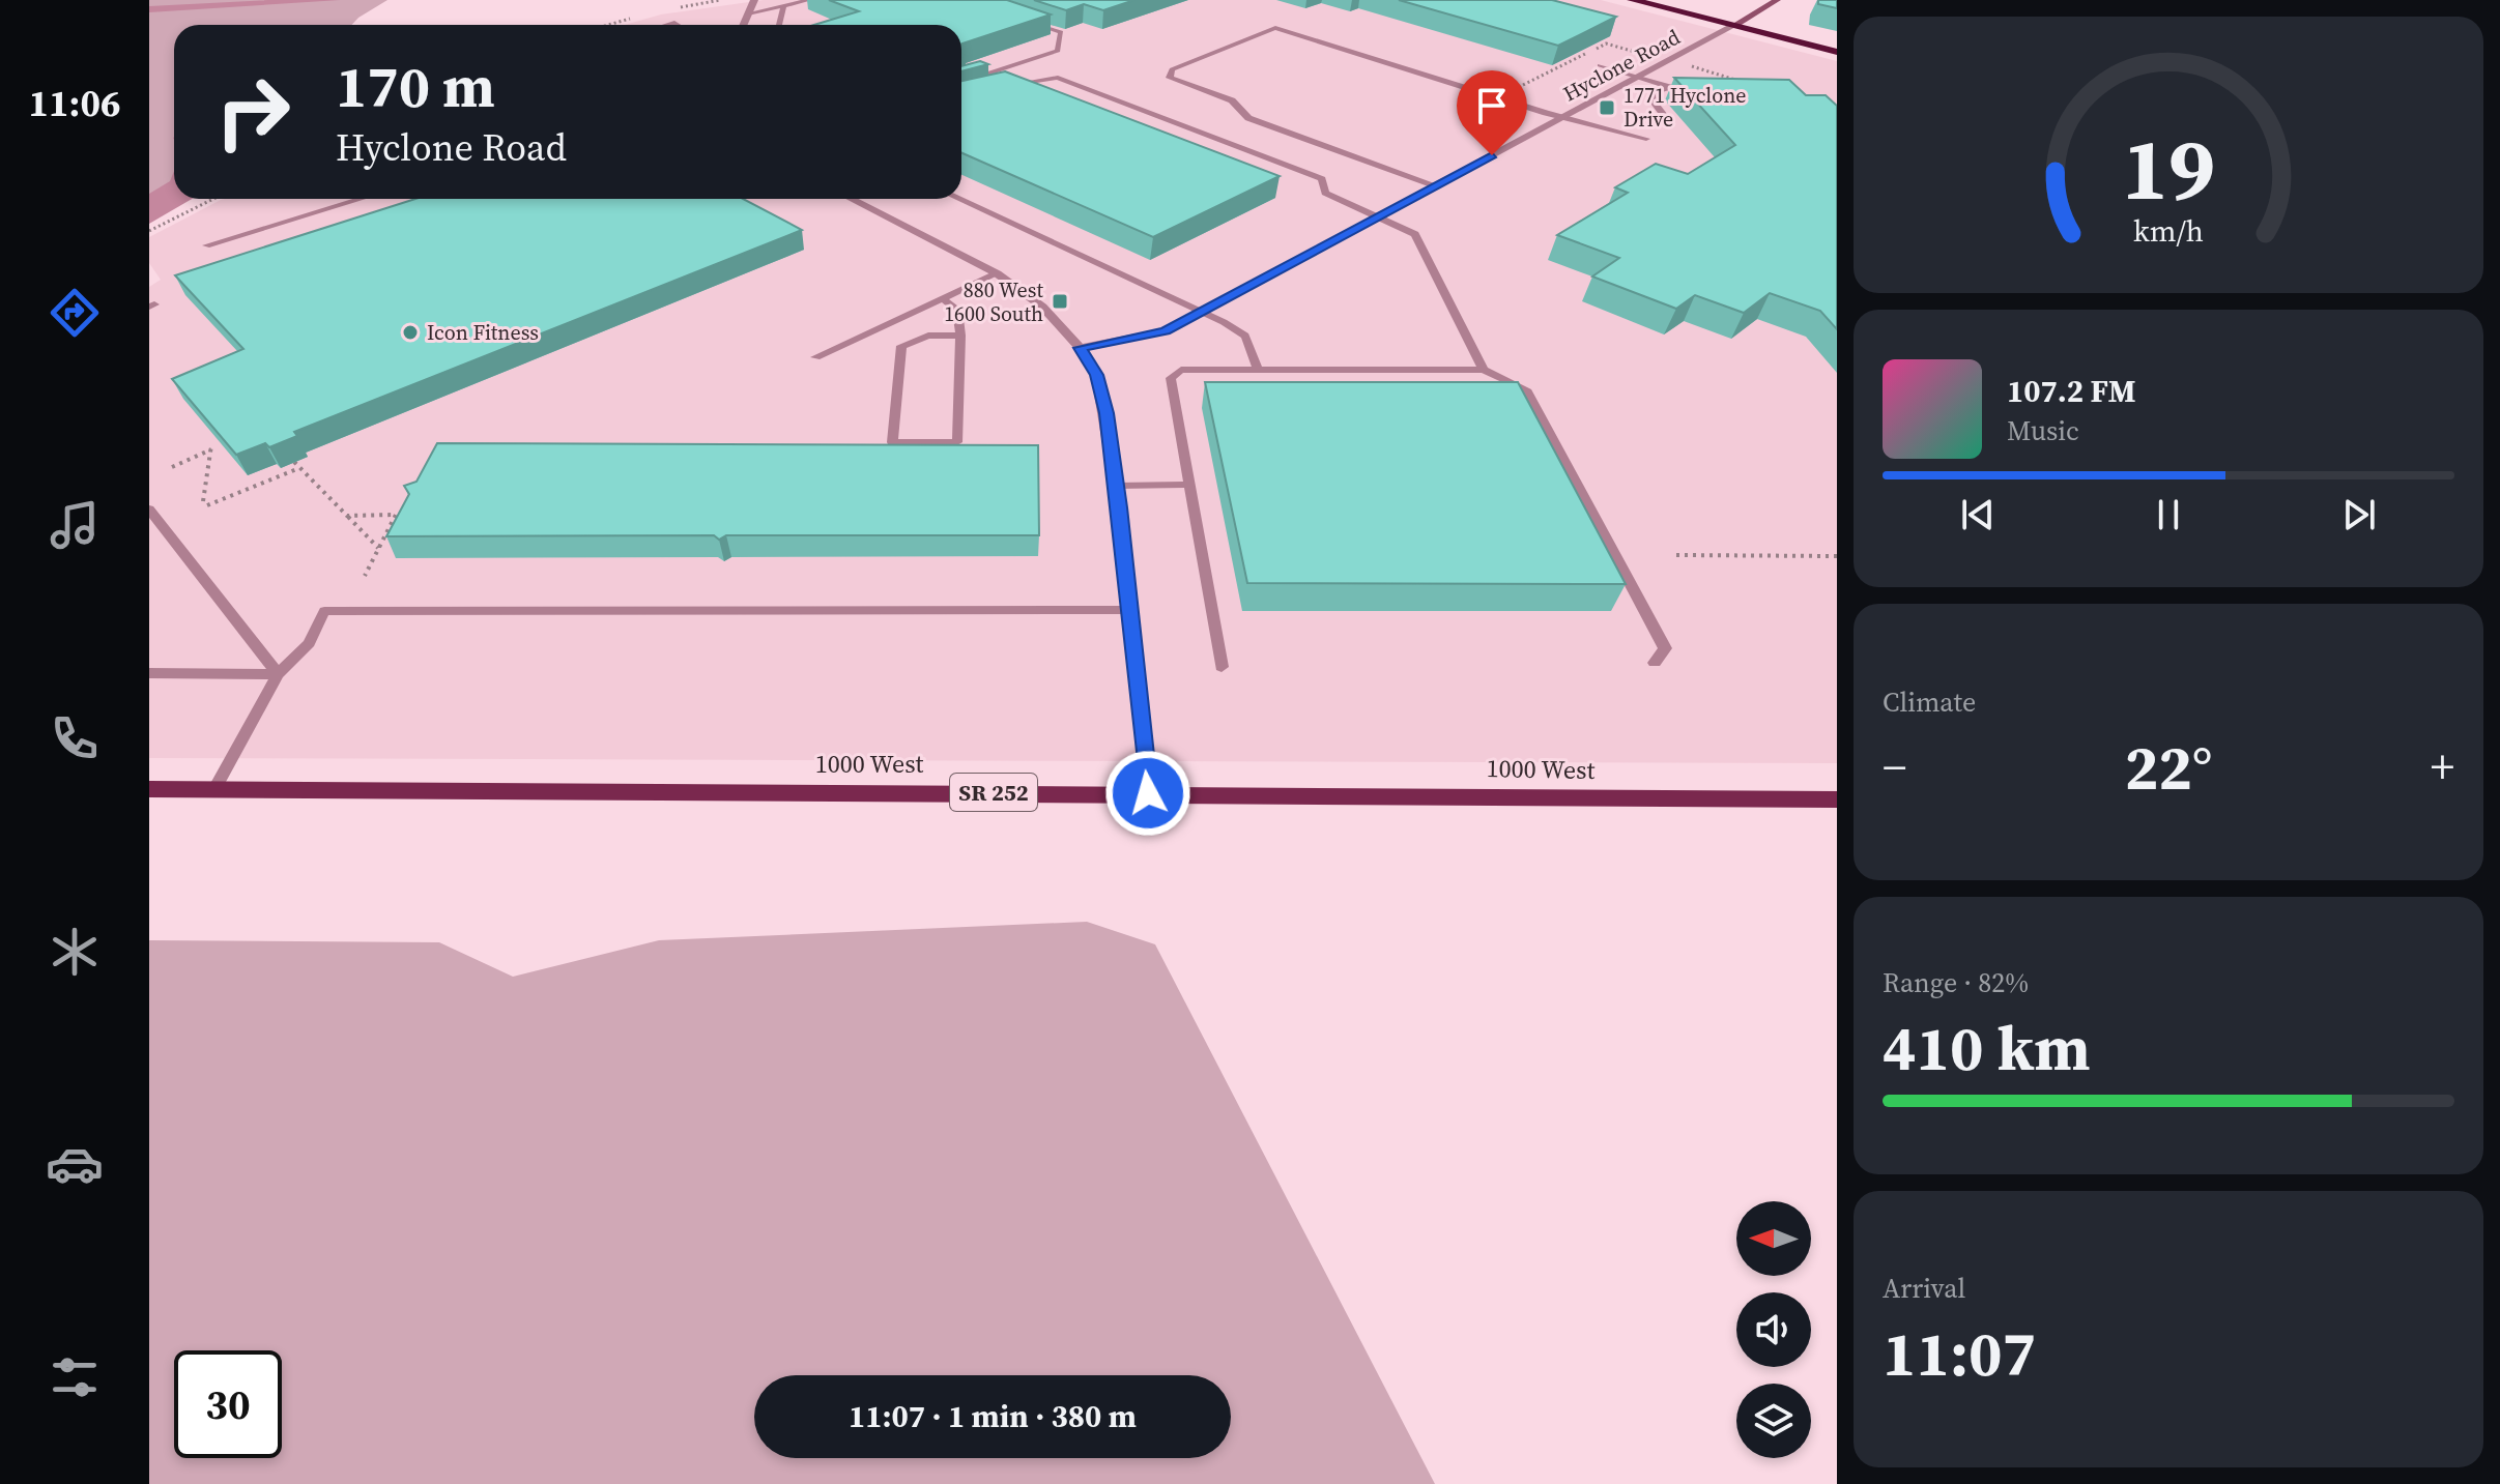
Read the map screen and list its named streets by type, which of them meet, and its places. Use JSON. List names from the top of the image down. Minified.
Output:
{"streets":{"main road":["1000 West","SR 252"],"street":["Hyclone Road"]},"places":{"transit":["1771 Hyclone Drive","880 West 1600 South"],"other":["Icon Fitness"]},"north":"left","page":{"tabs":"11:06","turn":["170 m","Hyclone Road"],"song":["107.2 FM","Music"],"tile":["Climate",["Range · 82%","410 km"],["Arrival","11:07"]],"heat":["−","22°","+"],"limit":"30","trip":"11:07 · 1 min · 380 m","gauge":["19","km/h"]}}
